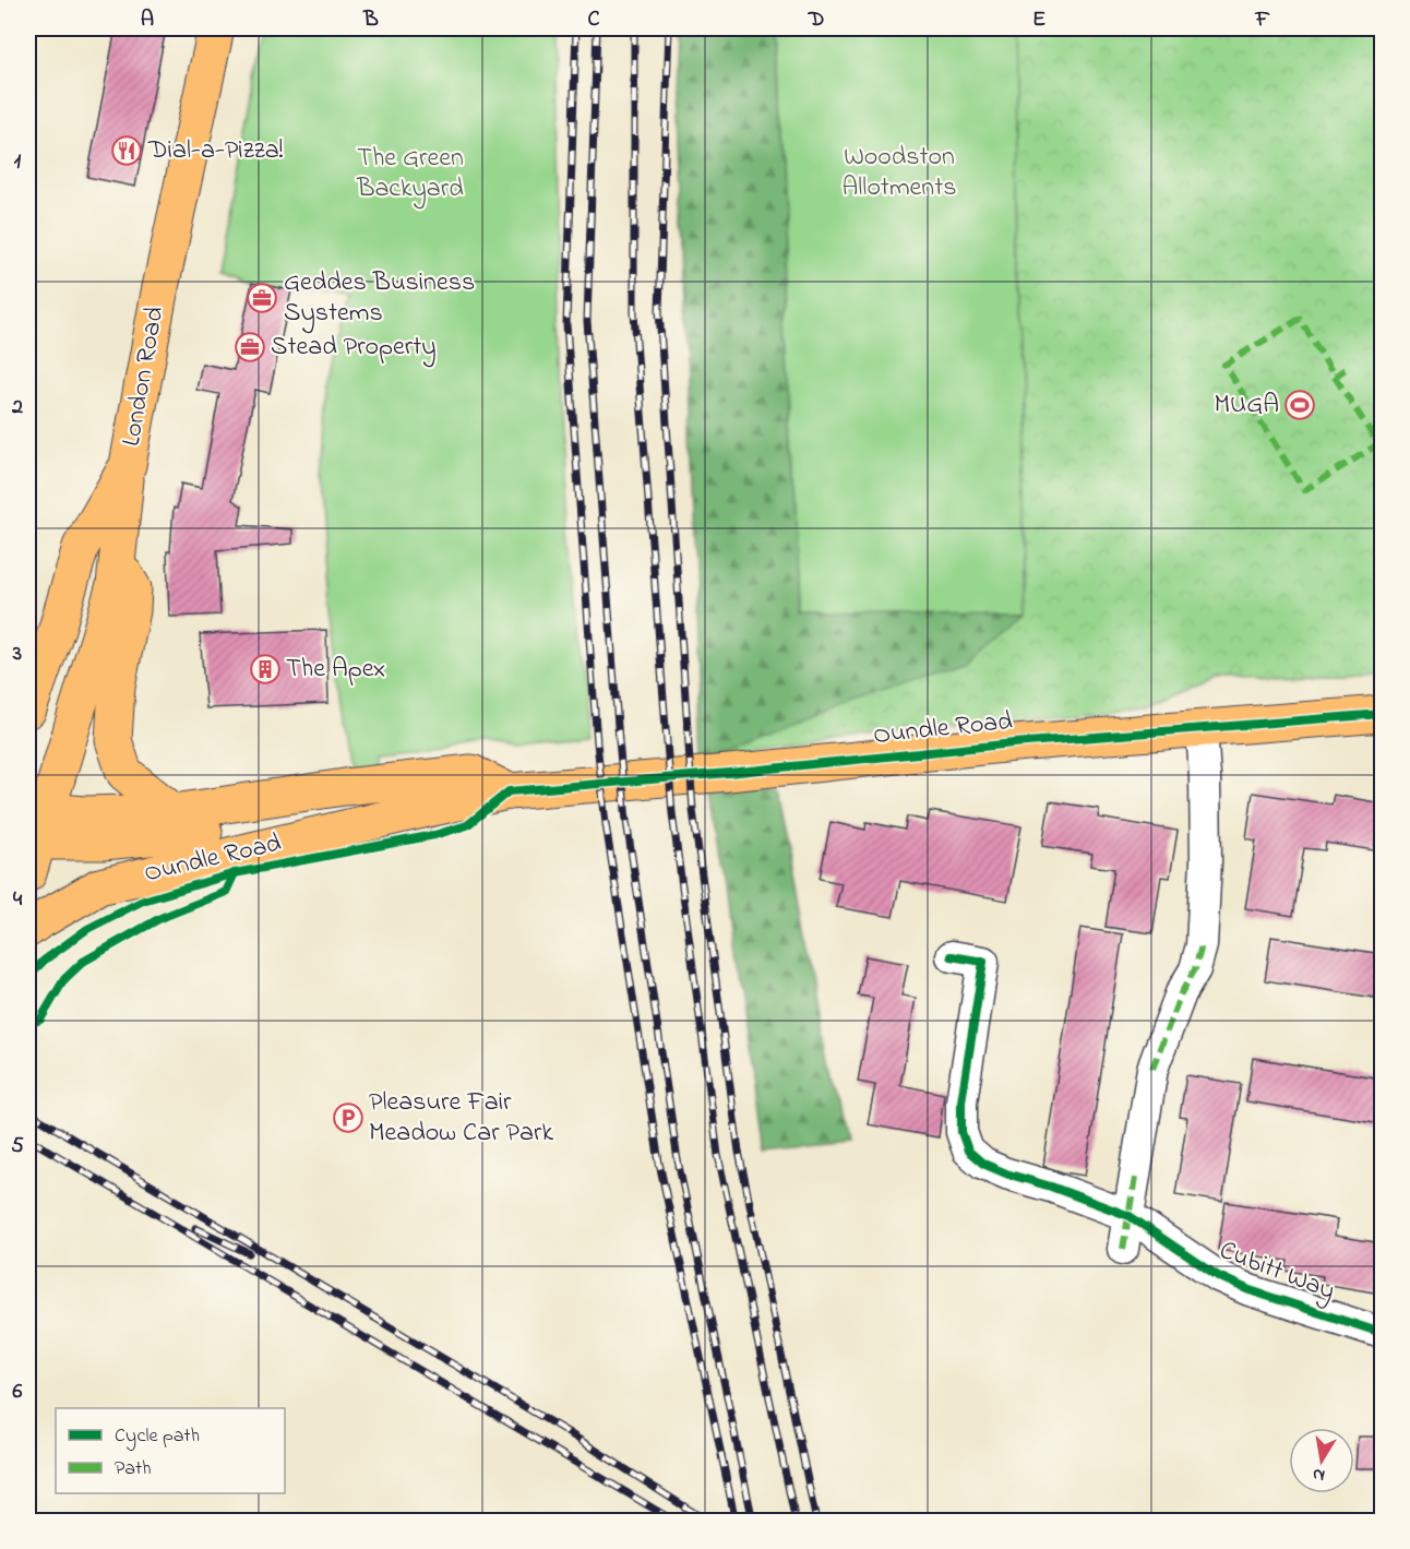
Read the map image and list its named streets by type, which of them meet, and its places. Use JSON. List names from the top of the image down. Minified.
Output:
{"streets":{"main road":["London Road","Oundle Road"],"street":["Cubitt Way"]},"parks":["Woodston Allotments","The Green Backyard"],"places":{"restaurant":["Dial-a-Pizza!"],"office":["Geddes Business Systems","Stead Property"],"sports":["MUGA"],"building":["The Apex"],"parking":["Pleasure Fair Meadow Car Park"]},"legend":["Cycle path","Path"],"north":"bottom","grid":{"columns":["A","B","C","D","E","F"],"rows":["1","2","3","4","5","6"]}}
